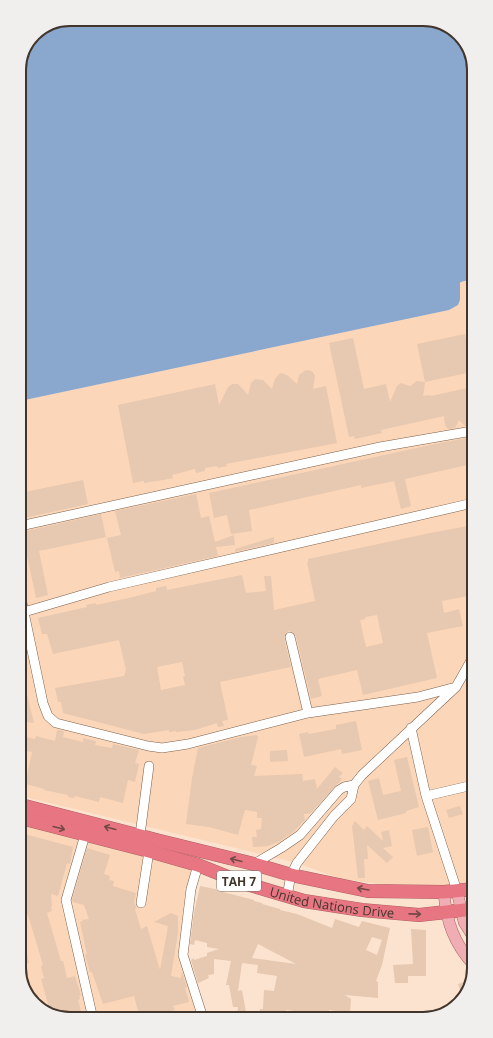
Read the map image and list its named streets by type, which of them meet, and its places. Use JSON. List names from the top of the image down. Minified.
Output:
{"streets":{"highway":["TAH 7","United Nations Drive"]},"crossings":[["TAH 7","United Nations Drive"]]}
